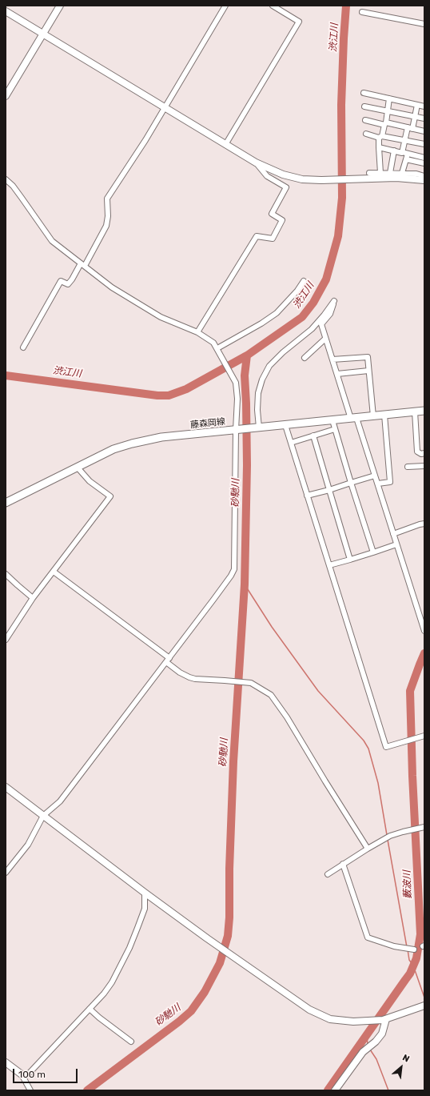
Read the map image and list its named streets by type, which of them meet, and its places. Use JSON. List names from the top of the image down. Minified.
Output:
{"streets":{"main road":["藤森岡線"]},"water":["渋江川","砂馳川","藪波川"],"scale_bar":"100 m","north":"top right"}
